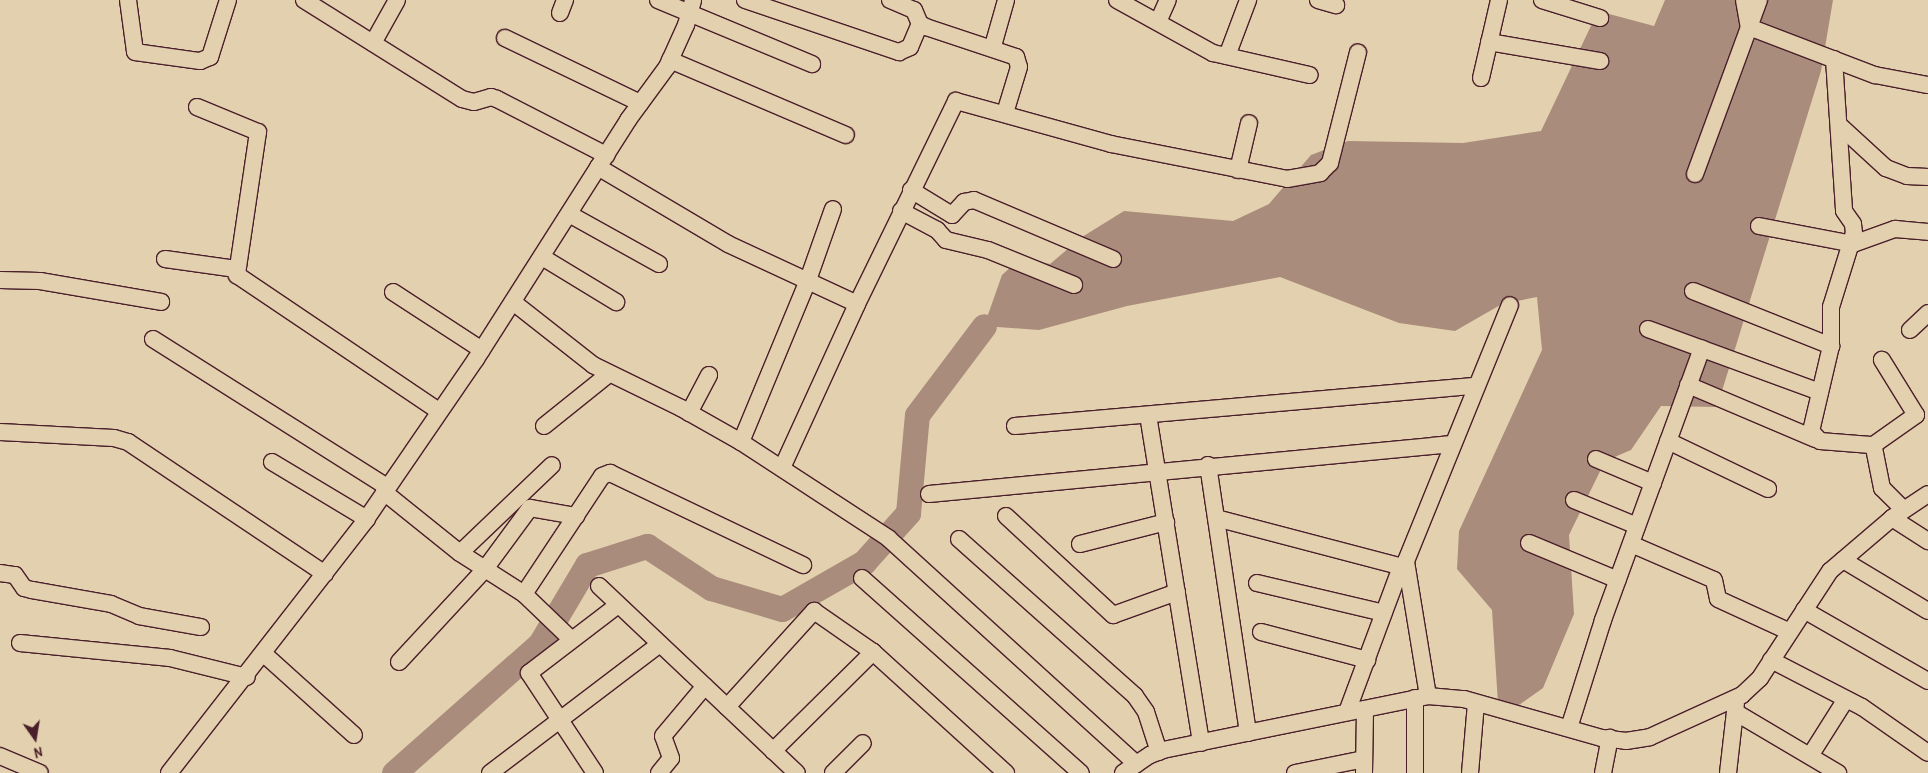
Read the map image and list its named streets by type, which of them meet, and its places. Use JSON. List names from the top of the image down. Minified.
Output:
{"north":"bottom"}
